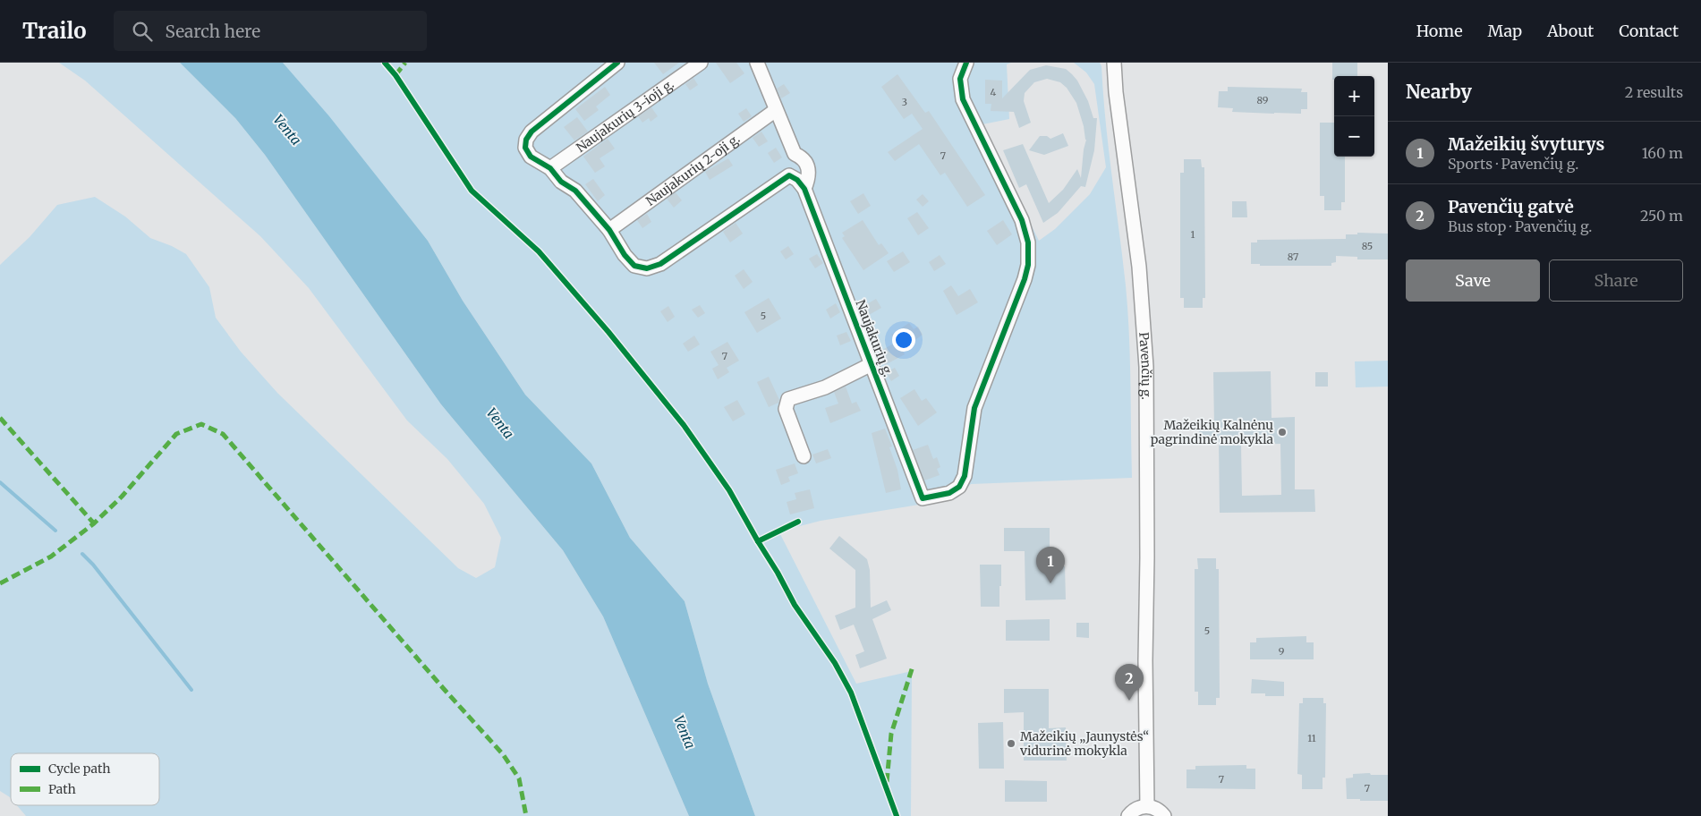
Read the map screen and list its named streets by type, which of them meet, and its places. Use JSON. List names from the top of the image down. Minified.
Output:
{"streets":{"street":["Naujakurių 3-ioji g.","Naujakurių 2-oji g.","Naujakurių g.","Pavenčių g."]},"crossings":[["Naujakurių 2-oji g.","Naujakurių g."]],"water":["Venta"],"places":["Mažeikių Kalnėnų pagrindinė mokykla","Mažeikių „Jaunystės“ vidurinė mokykla"],"house_numbers":["4","89","3","7","1","85","87","5","7","5","9","11","7","7"],"legend":["Cycle path","Path"],"page":{"header":"Trailo","search":"Search here","nav":["Home","Map","About","Contact"],"heading":["Nearby","2 results"],"map_buttons":["+","−"],"list":[{"mark":"1","name":"Mažeikių švyturys","note":"Sports · Pavenčių g.","value":"160 m"},{"mark":"2","name":"Pavenčių gatvė","note":"Bus stop · Pavenčių g.","value":"250 m"}],"buttons":["Save","Share"],"pins":["1","2"]}}
